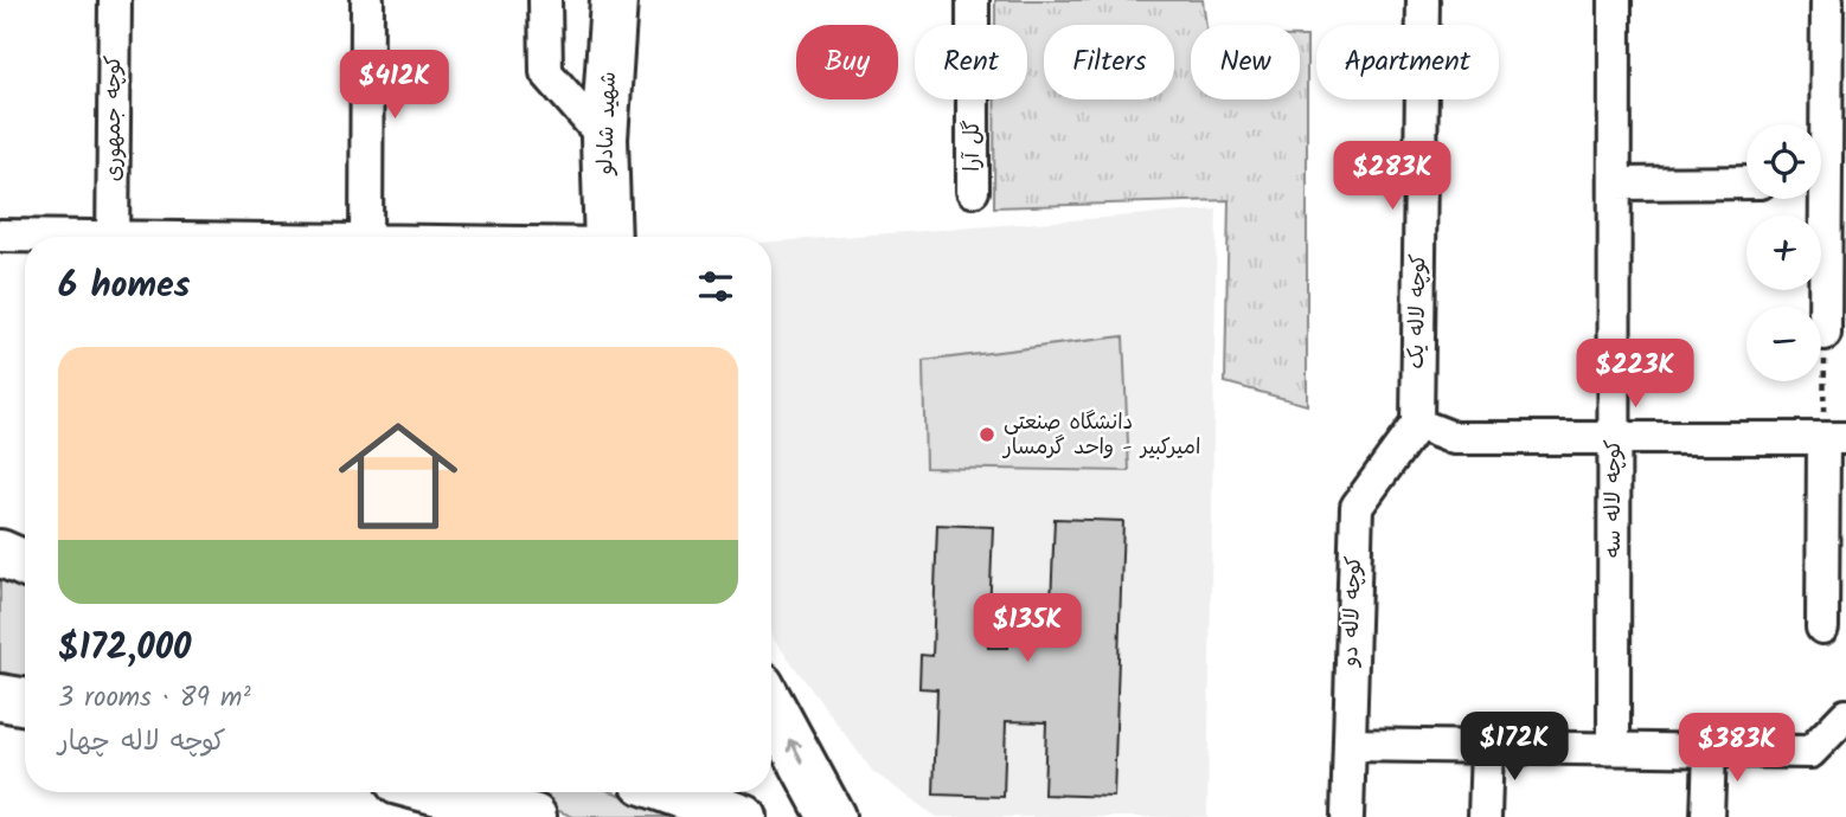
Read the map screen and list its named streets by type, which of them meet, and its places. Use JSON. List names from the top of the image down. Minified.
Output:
{"streets":{"street":["کوچه جمهوری","شهید شادلو","گل آرا","کوچه لاله یک","کوچه لاله سه","کوچه لاله دو"]},"crossings":[["کوچه لاله یک","کوچه لاله دو"]],"places":["دانشگاه صنعتی امیرکبیر - واحد گرمسار"],"page":{"chip":["Buy","Rent","Filters","New","Apartment"],"price":["$412K","$283K","$223K","$135K","$172K","$383K"],"map_buttons":["+","−"],"heading":"6 homes","list":[{"name":"$172,000","note":"3 rooms · 89 m² · کوچه لاله چهار"}]}}
